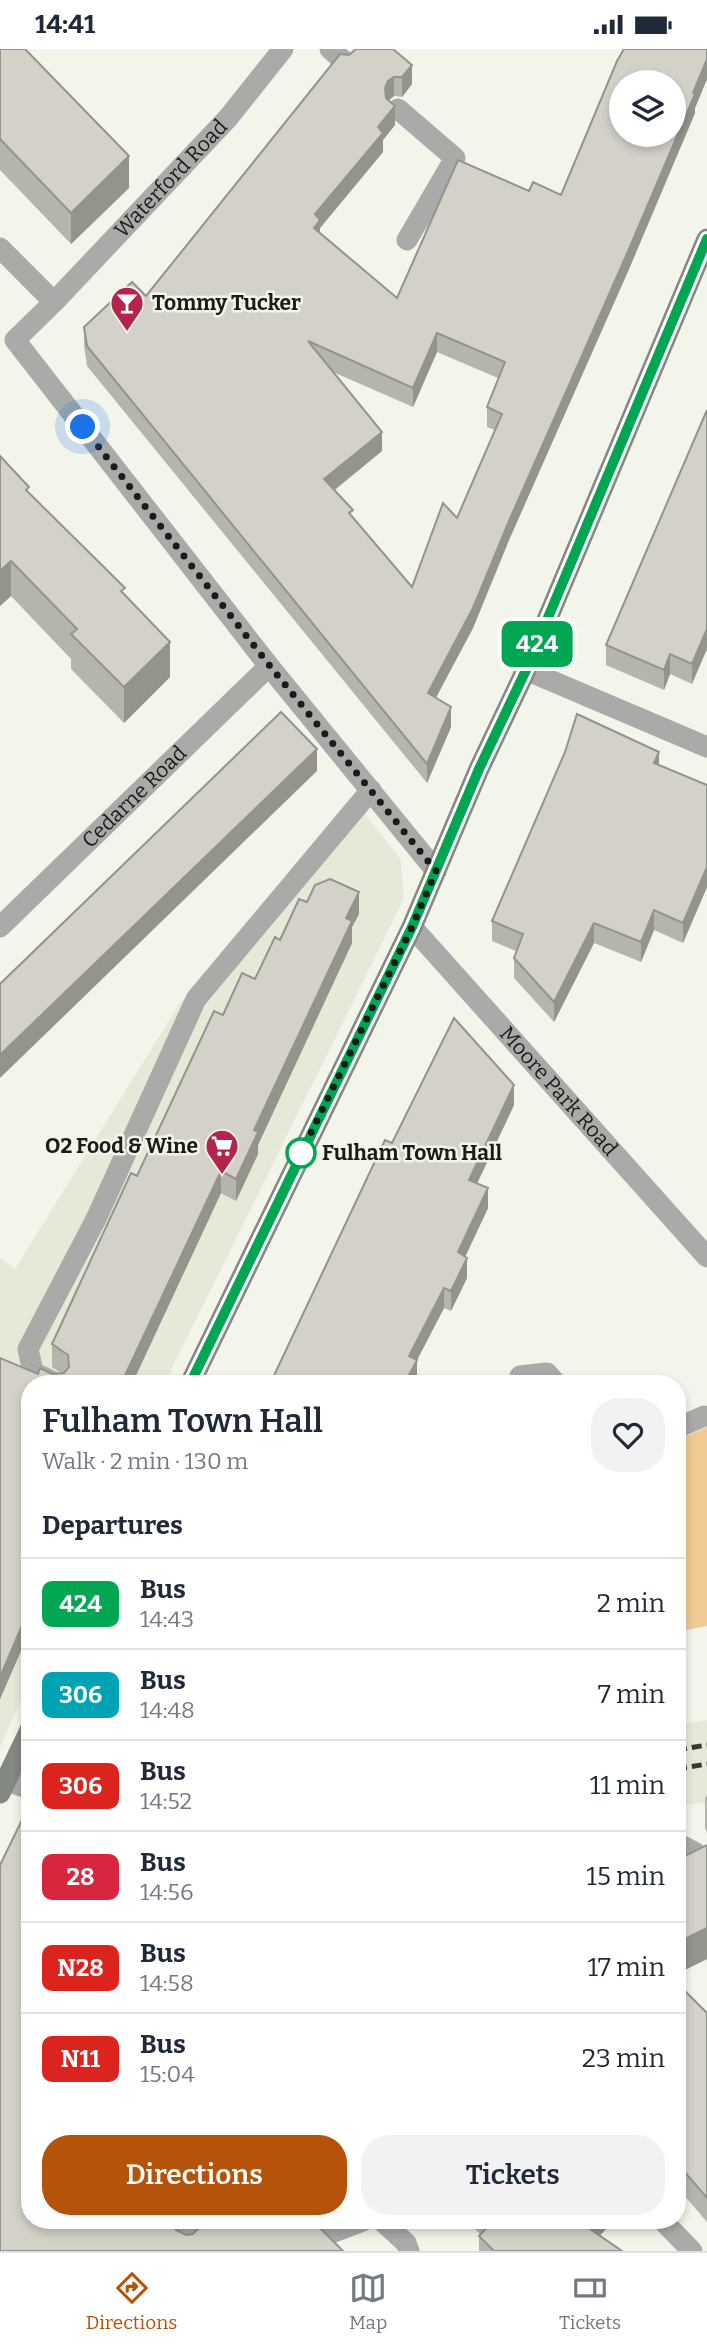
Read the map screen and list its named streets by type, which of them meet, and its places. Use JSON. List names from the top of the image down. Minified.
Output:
{"streets":{"street":["Waterford Road","Cedarne Road","Moore Park Road"]},"places":{"bar":["Tommy Tucker"],"other":["Fulham Town Hall"],"supermarket":["O2 Food & Wine"]},"lines":["bus line 424"],"page":{"status":"14:41","on_map":"424","heading":[["Fulham Town Hall","Walk · 2 min · 130 m"],"Departures"],"list":[{"mark":"424","name":"Bus","note":"14:43","value":"2 min"},{"mark":"306","name":"Bus","note":"14:48","value":"7 min"},{"mark":"306","name":"Bus","note":"14:52","value":"11 min"},{"mark":"28","name":"Bus","note":"14:56","value":"15 min"},{"mark":"N28","name":"Bus","note":"14:58","value":"17 min"},{"mark":"N11","name":"Bus","note":"15:04","value":"23 min"}],"buttons":["Directions","Tickets"],"tabs":["Directions","Map","Tickets"]}}
